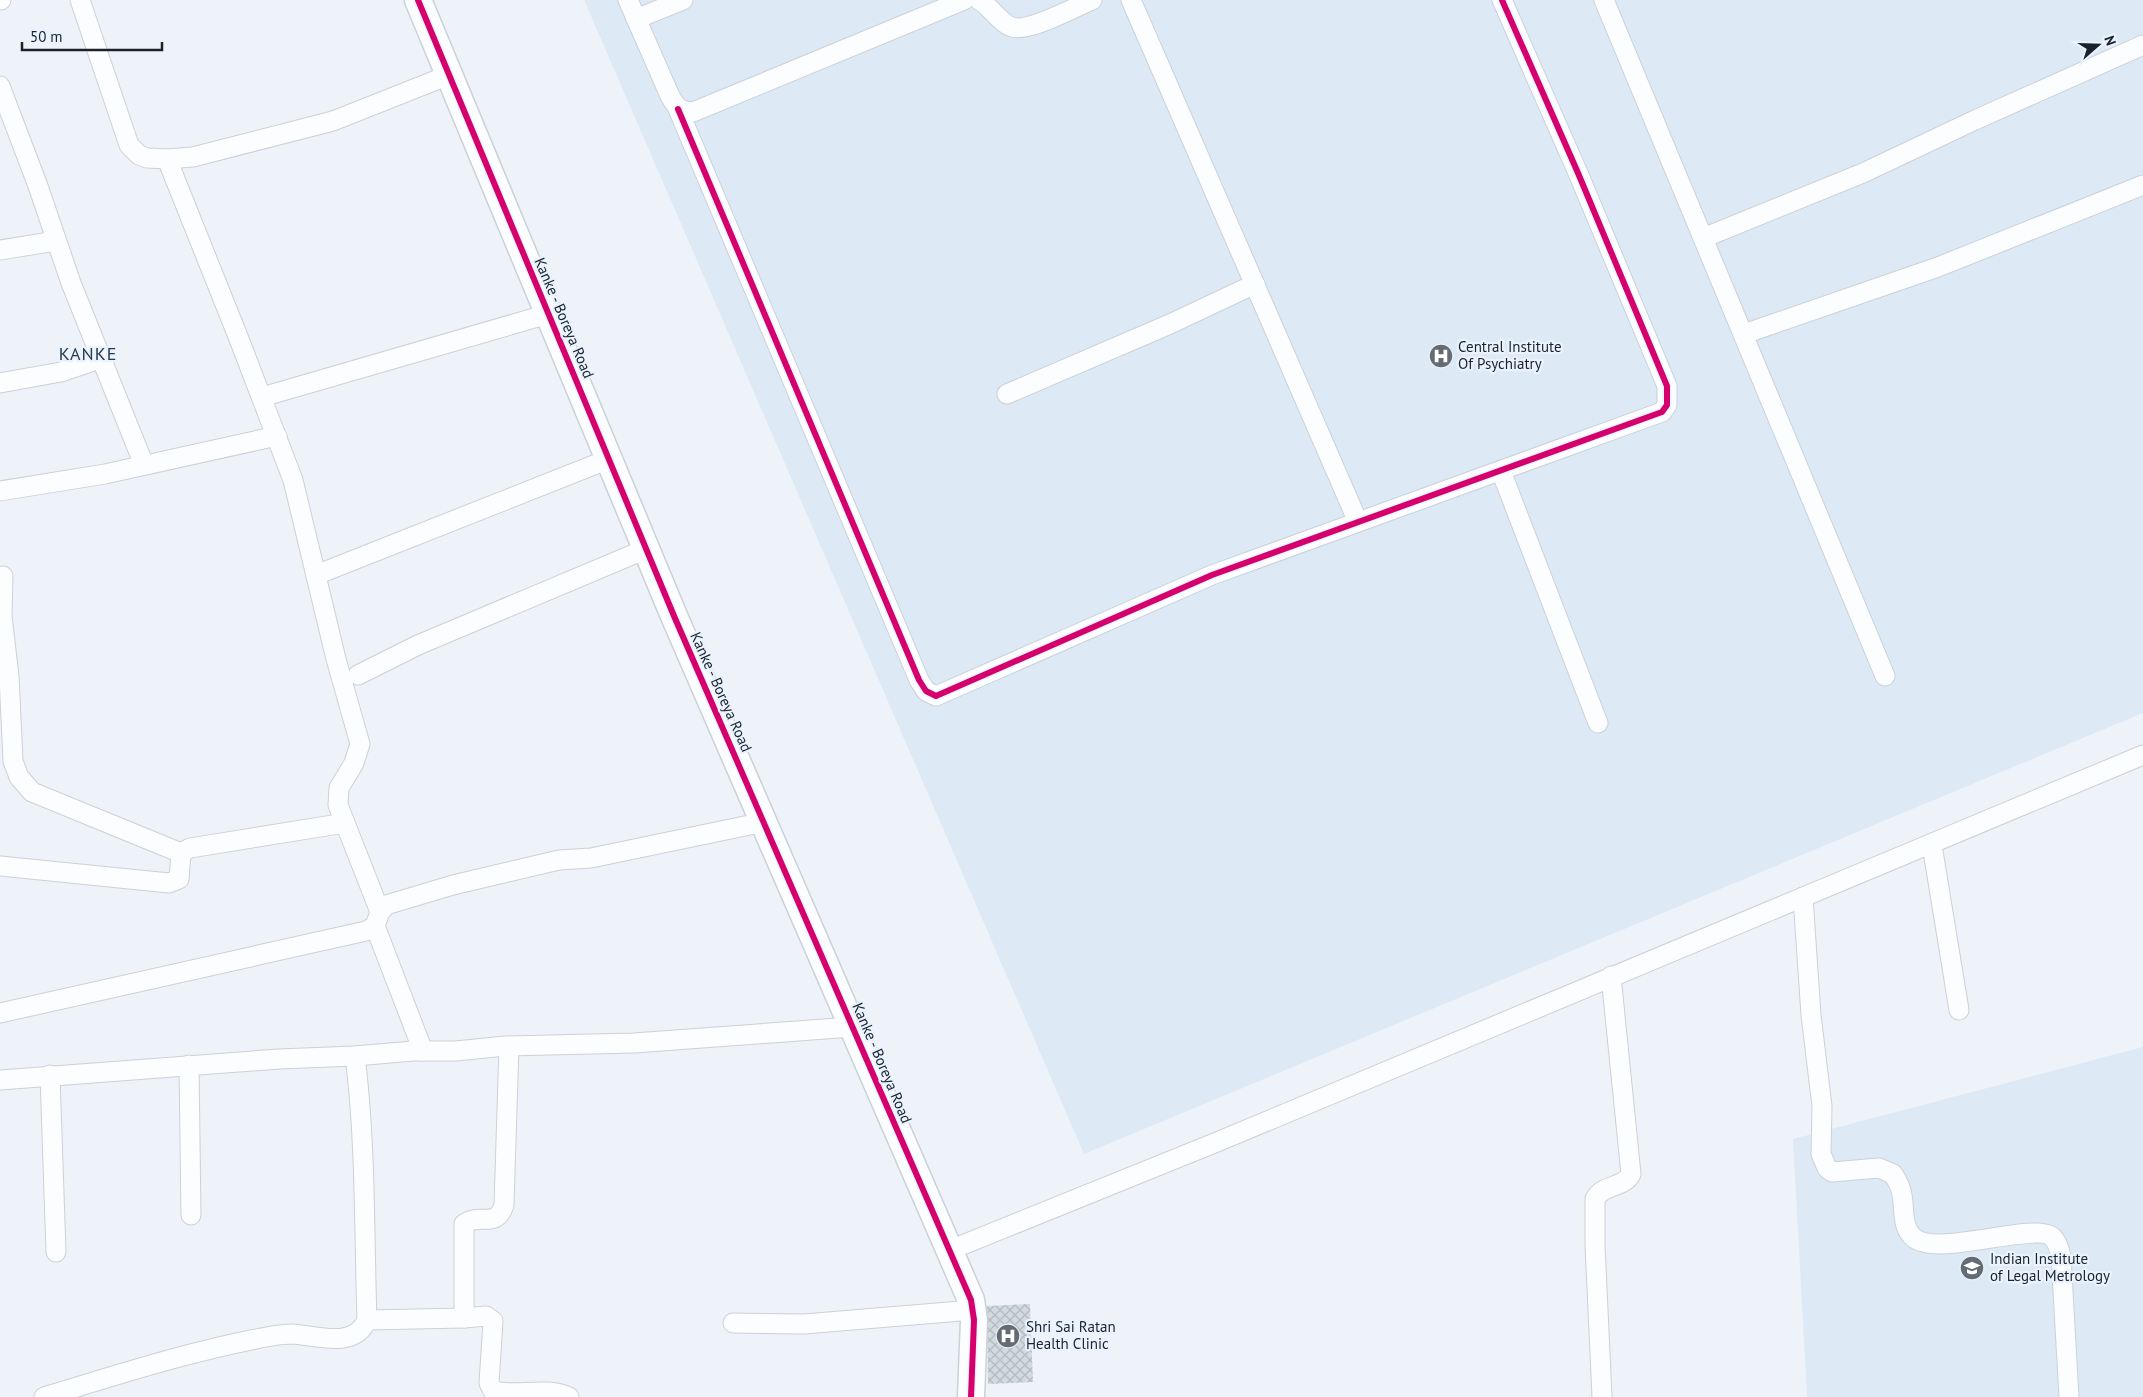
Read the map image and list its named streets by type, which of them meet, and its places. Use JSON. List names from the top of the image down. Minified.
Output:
{"streets":{"street":["Kanke - Boreya Road"]},"districts":["KANKE"],"places":{"hospital":["Central Institute Of Psychiatry","Shri Sai Ratan Health Clinic"],"school or university":["Indian Institute of Legal Metrology"]},"scale_bar":"50 m","north":"right"}
